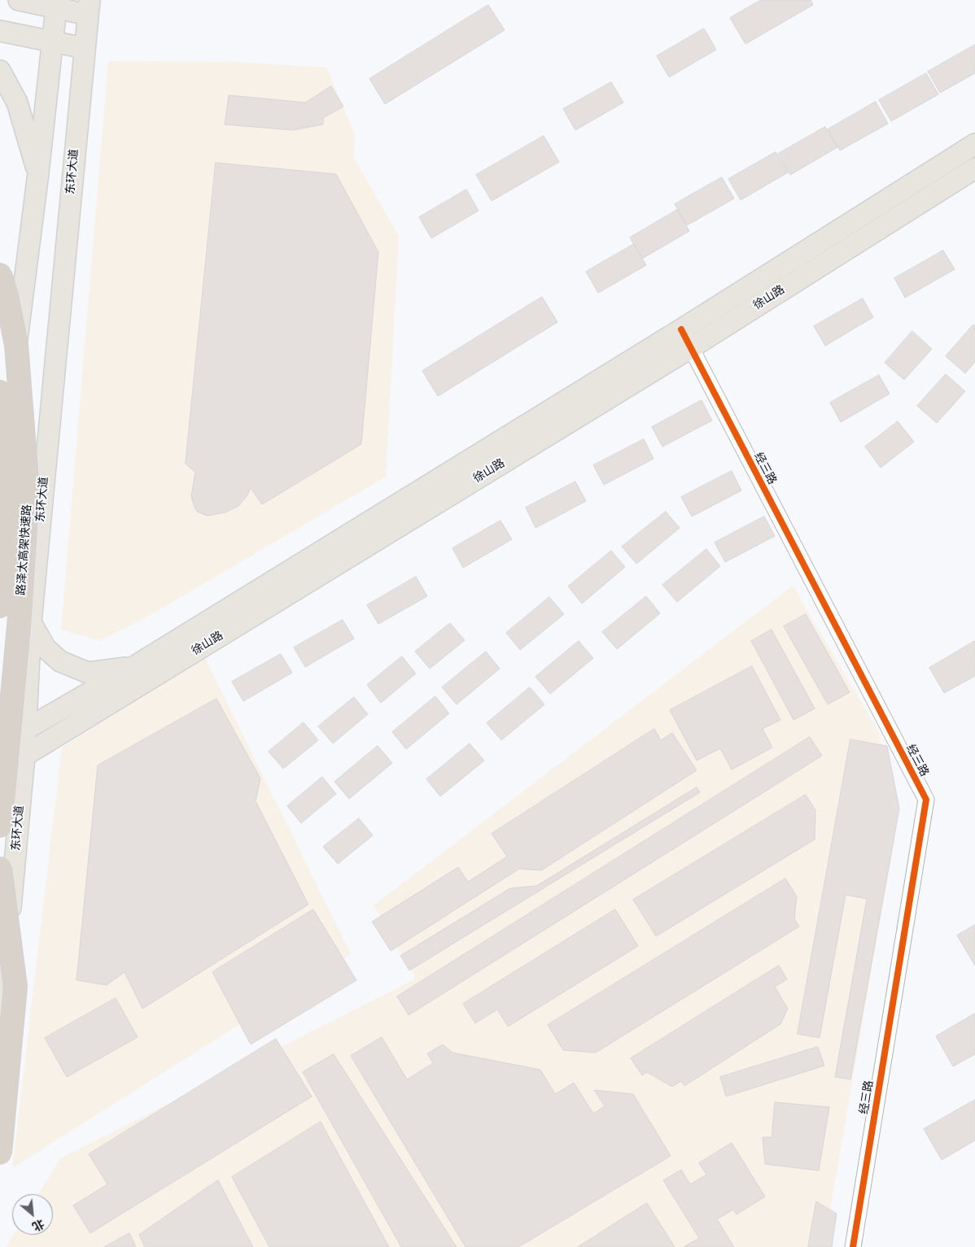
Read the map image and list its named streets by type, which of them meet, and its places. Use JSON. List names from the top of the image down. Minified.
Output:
{"streets":{"highway":["路泽太高架快速路"],"main road":["东环大道","徐山路"],"street":["经三路"]},"crossings":[["东环大道","徐山路"],["徐山路","经三路"]],"north":"bottom right"}
